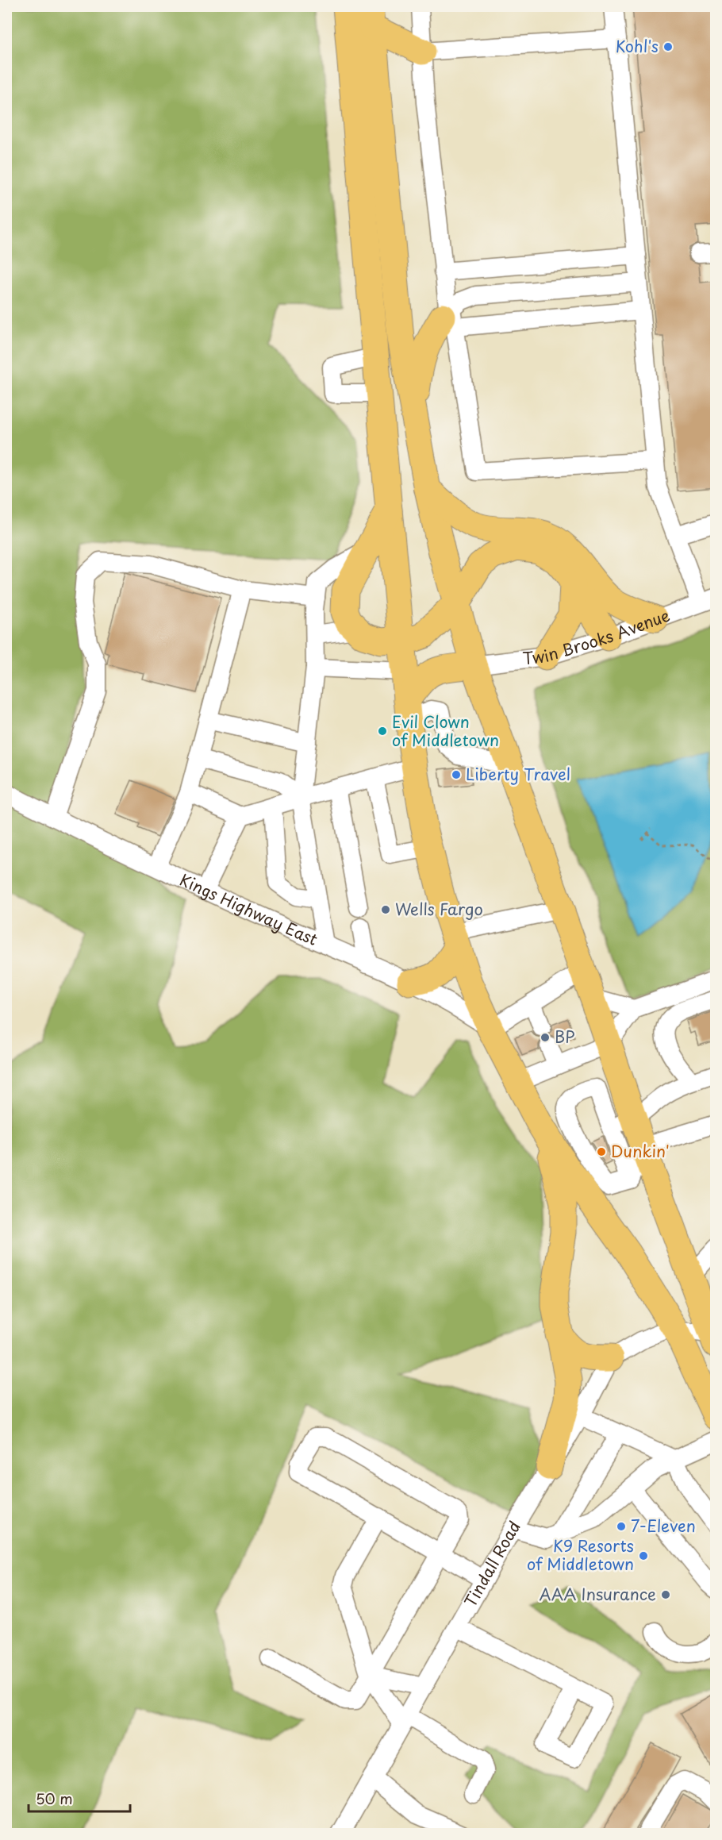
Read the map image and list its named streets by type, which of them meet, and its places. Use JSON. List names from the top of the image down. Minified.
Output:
{"streets":{"street":["Twin Brooks Avenue","Kings Highway East","Tindall Road"]},"places":["Kohl's","Evil Clown of Middletown","Liberty Travel","Wells Fargo","BP","Dunkin'","7-Eleven","K9 Resorts of Middletown","AAA Insurance"],"scale_bar":"50 m"}
